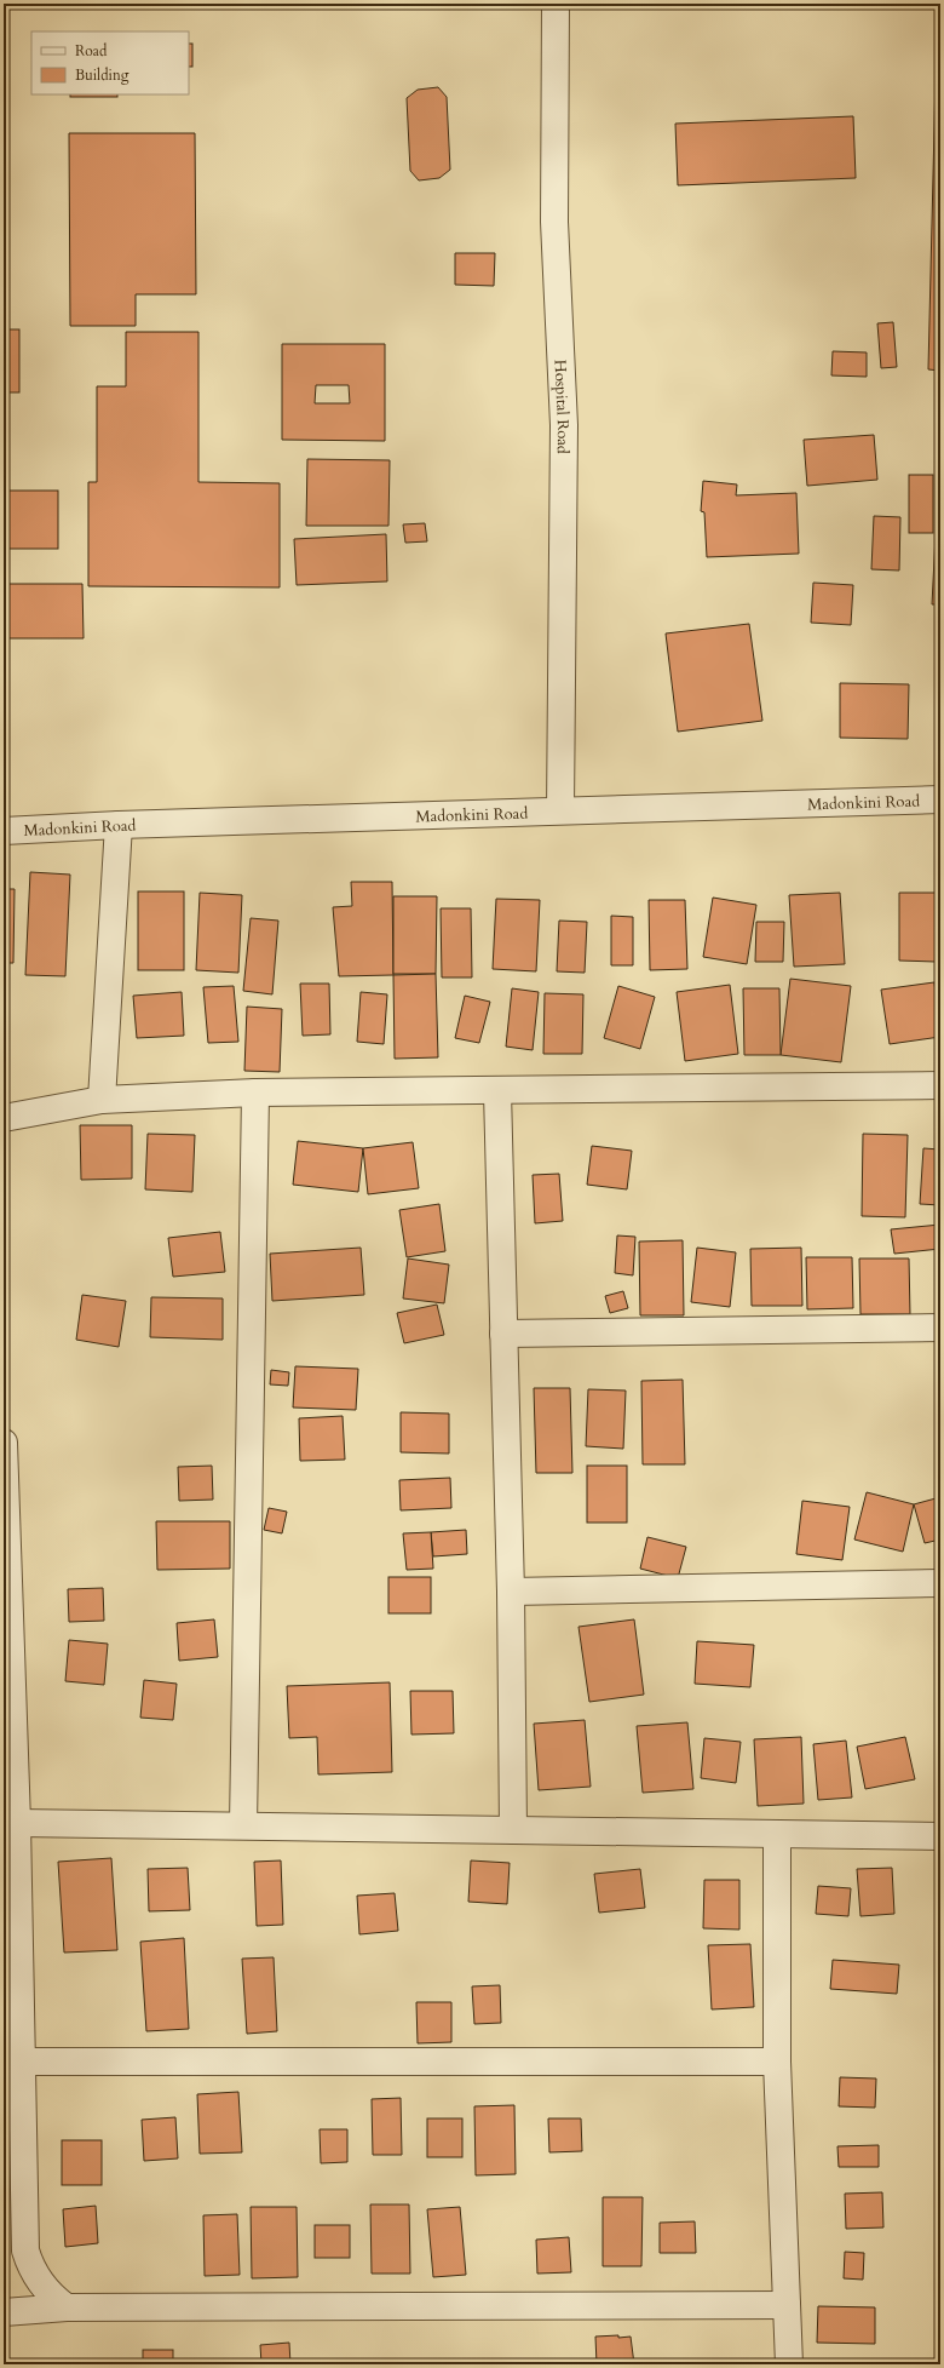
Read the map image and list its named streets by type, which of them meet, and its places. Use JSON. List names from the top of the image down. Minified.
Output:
{"streets":{"street":["Hospital Road","Madonkini Road"]},"crossings":[["Hospital Road","Madonkini Road"]],"legend":["Road","Building"]}
